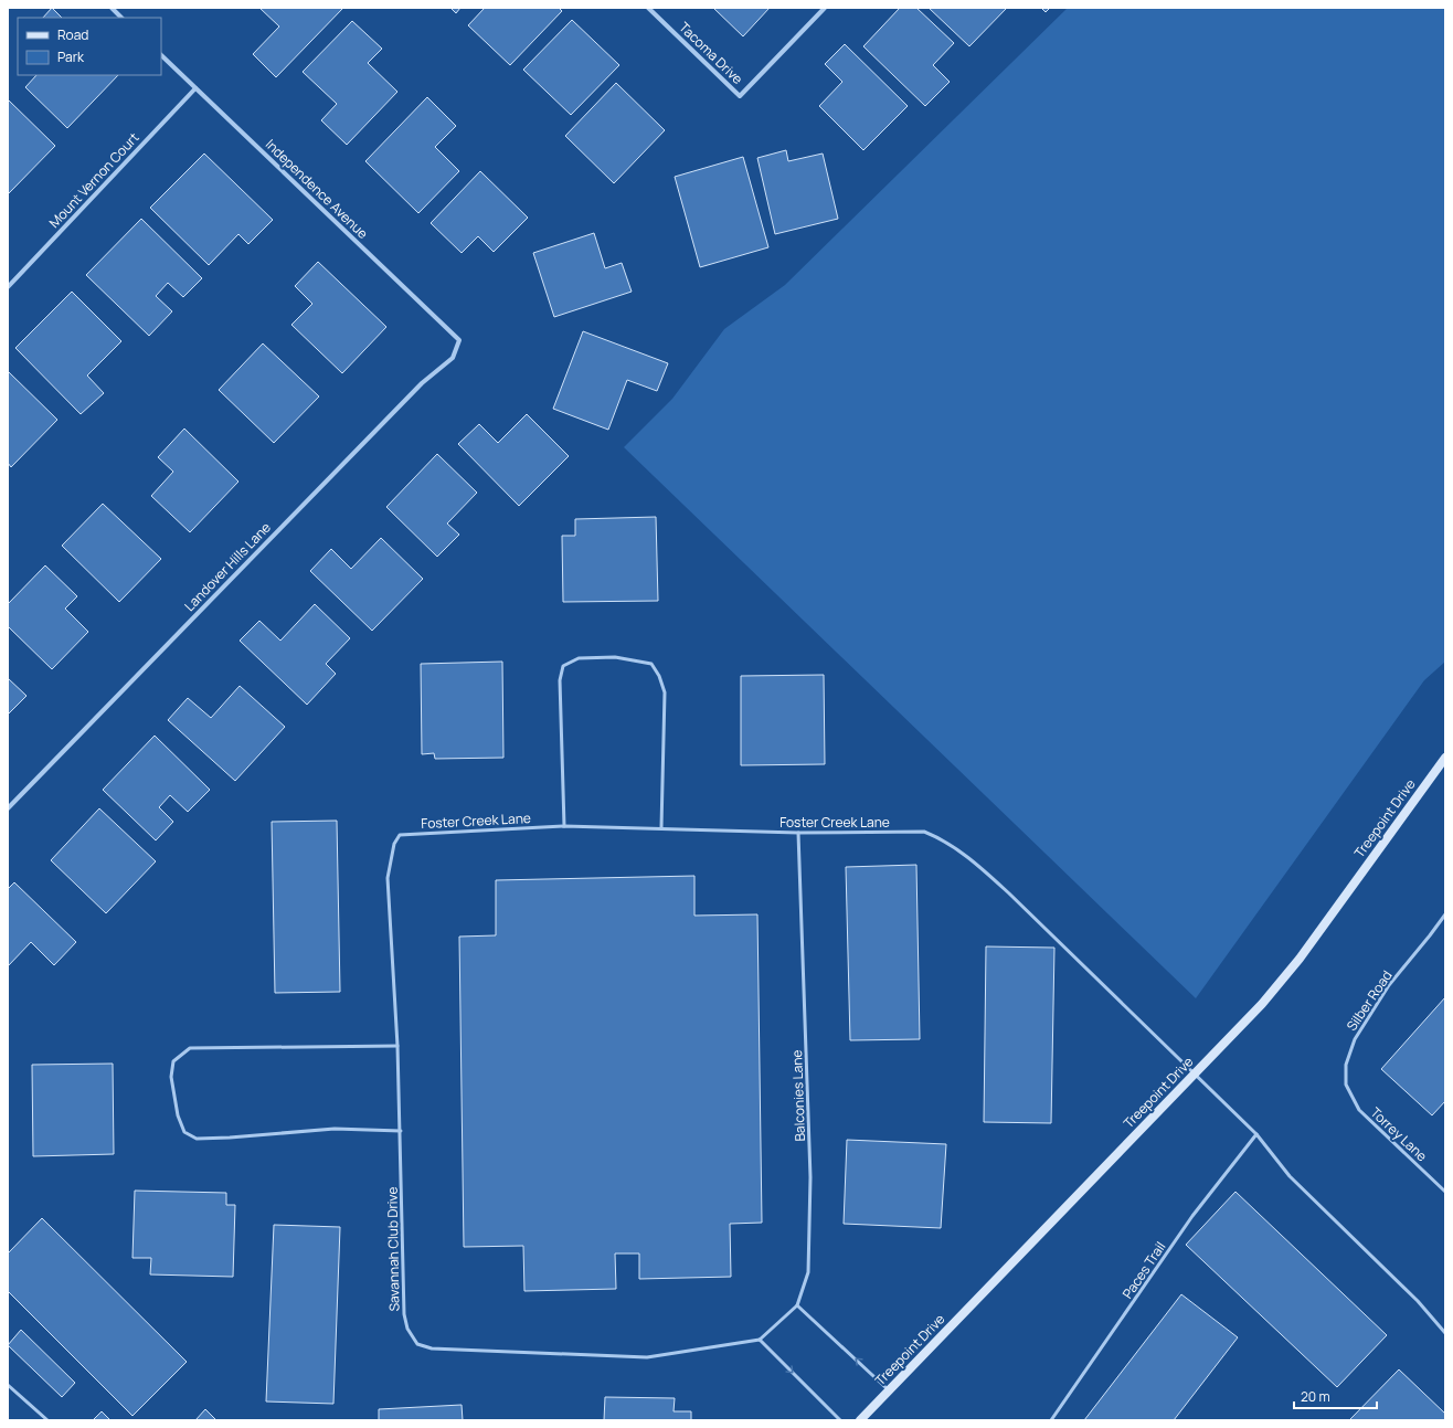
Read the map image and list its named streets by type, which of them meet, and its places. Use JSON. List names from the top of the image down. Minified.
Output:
{"streets":{"street":["Tacoma Drive","Mount Vernon Court","Independence Avenue","Landover Hills Lane","Treepoint Drive"],"lane":["Foster Creek Lane","Silber Road","Balconies Lane","Torrey Lane","Savannah Club Drive","Paces Trail"]},"crossings":[["Mount Vernon Court","Independence Avenue"],["Independence Avenue","Landover Hills Lane"],["Treepoint Drive","Foster Creek Lane"],["Foster Creek Lane","Balconies Lane"],["Foster Creek Lane","Savannah Club Drive"],["Silber Road","Torrey Lane"],["Balconies Lane","Savannah Club Drive"]],"legend":["Road","Park"],"scale_bar":"20 m"}
